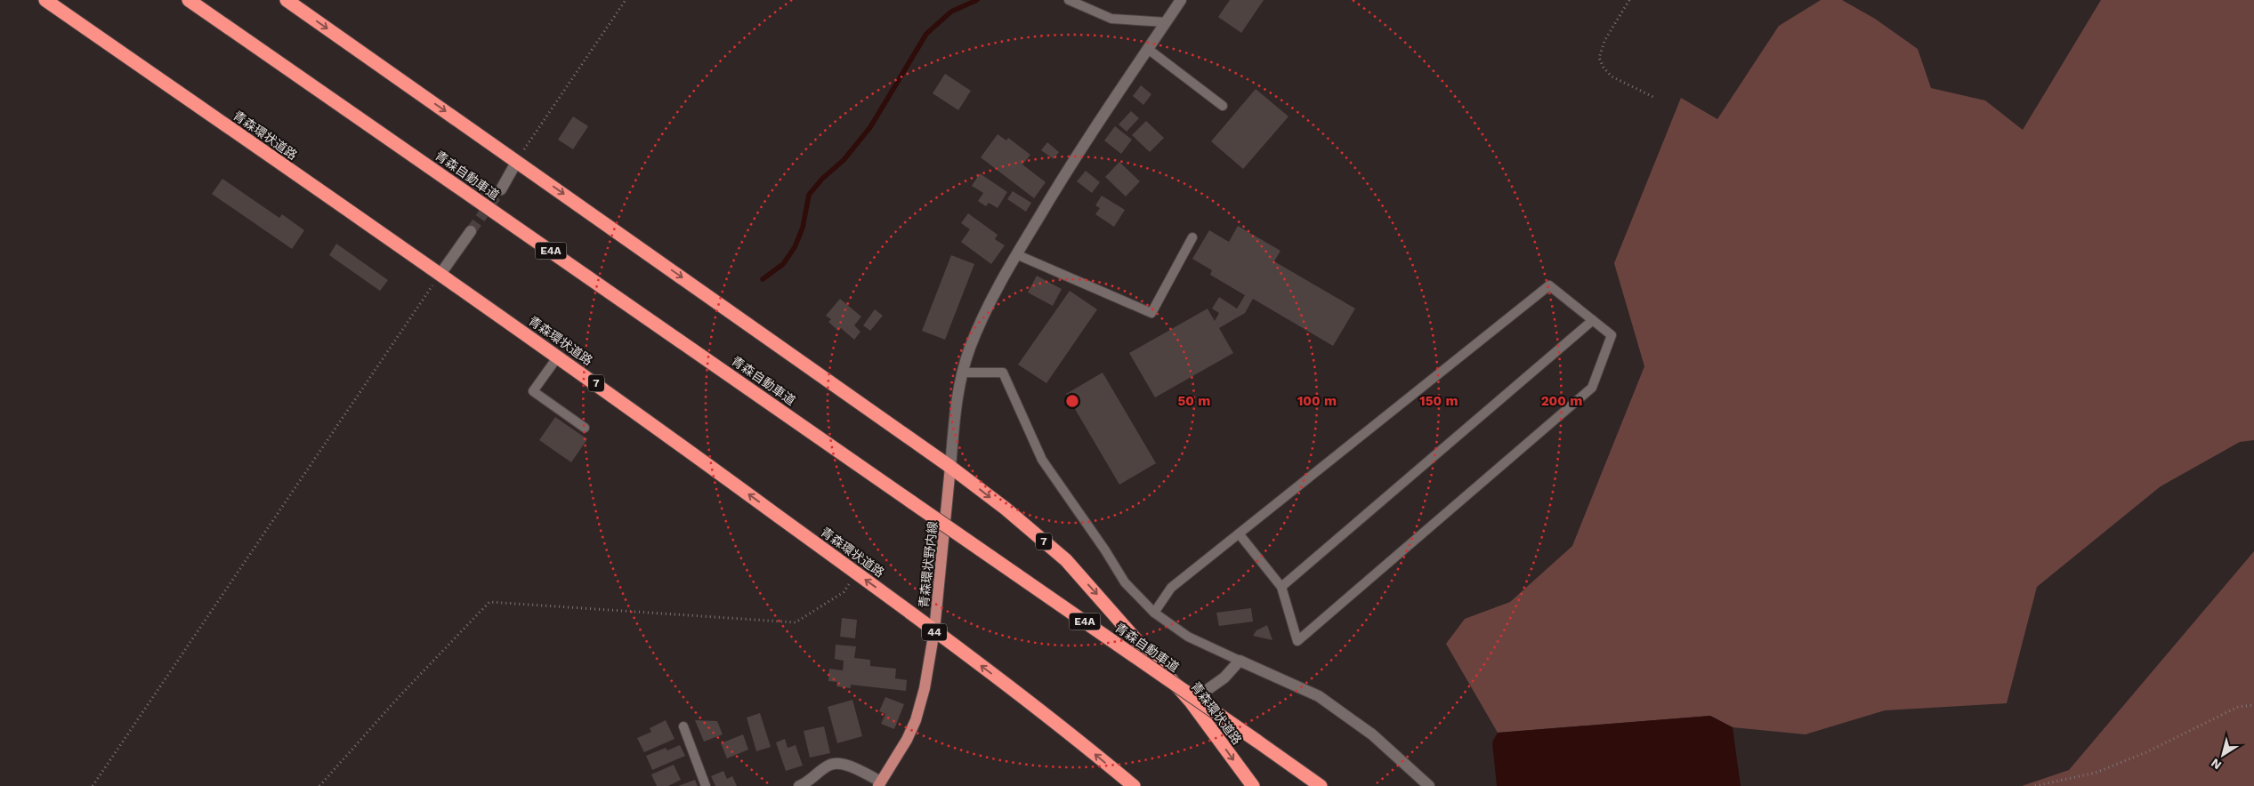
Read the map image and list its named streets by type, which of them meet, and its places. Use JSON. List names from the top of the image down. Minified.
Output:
{"streets":{"highway":["青森環状道路","青森自動車道","E4A","7"],"main road":["青森環状野内線","44"]},"crossings":[["青森環状道路","青森環状野内線"]],"north":"bottom left","rings":["50 m","100 m","150 m","200 m"]}
